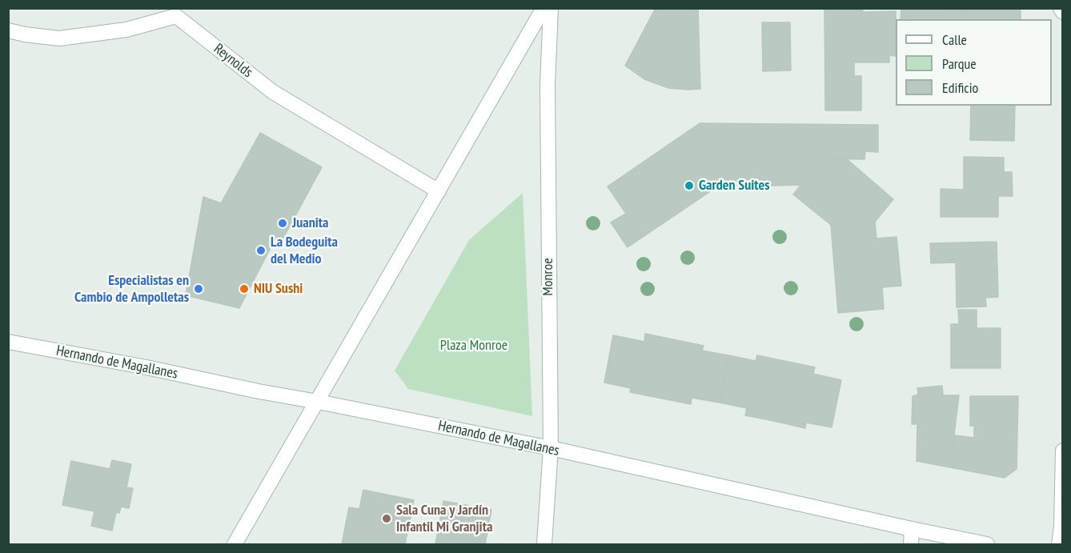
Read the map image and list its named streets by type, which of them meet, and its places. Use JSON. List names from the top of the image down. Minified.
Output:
{"streets":{"main road":["Reynolds","Monroe","Hernando de Magallanes"]},"crossings":[["Monroe","Hernando de Magallanes"]],"parks":["Plaza Monroe"],"places":["Garden Suites","Juanita","La Bodeguita del Medio","Especialistas en Cambio de Ampolletas","NIU Sushi","Sala Cuna y Jardín Infantil Mi Granjita"],"legend":["Calle","Parque","Edificio"]}
